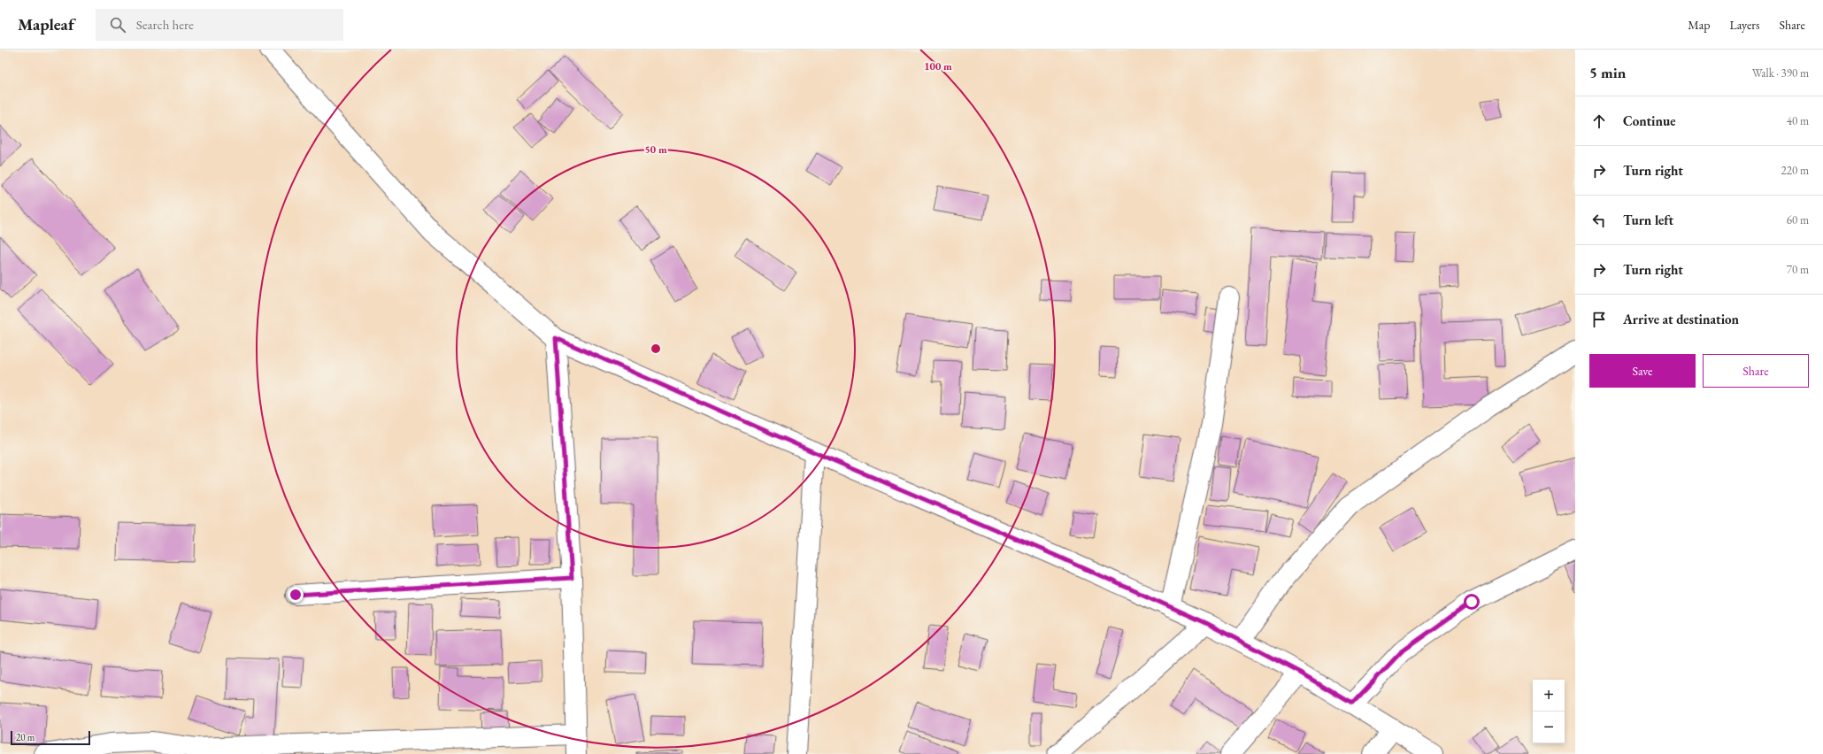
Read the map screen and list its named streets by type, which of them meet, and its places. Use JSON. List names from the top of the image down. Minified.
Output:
{"scale_bar":"20 m","page":{"header":"Mapleaf","search":"Search here","nav":["Map","Layers","Share"],"heading":["5 min","Walk · 390 m"],"list":[["Continue","40 m"],["Turn right","220 m"],["Turn left","60 m"],["Turn right","70 m"],"Arrive at destination"],"buttons":["Save","Share"],"map_buttons":["+","−"],"scale":"20 m"},"rings":["100 m","50 m"]}
